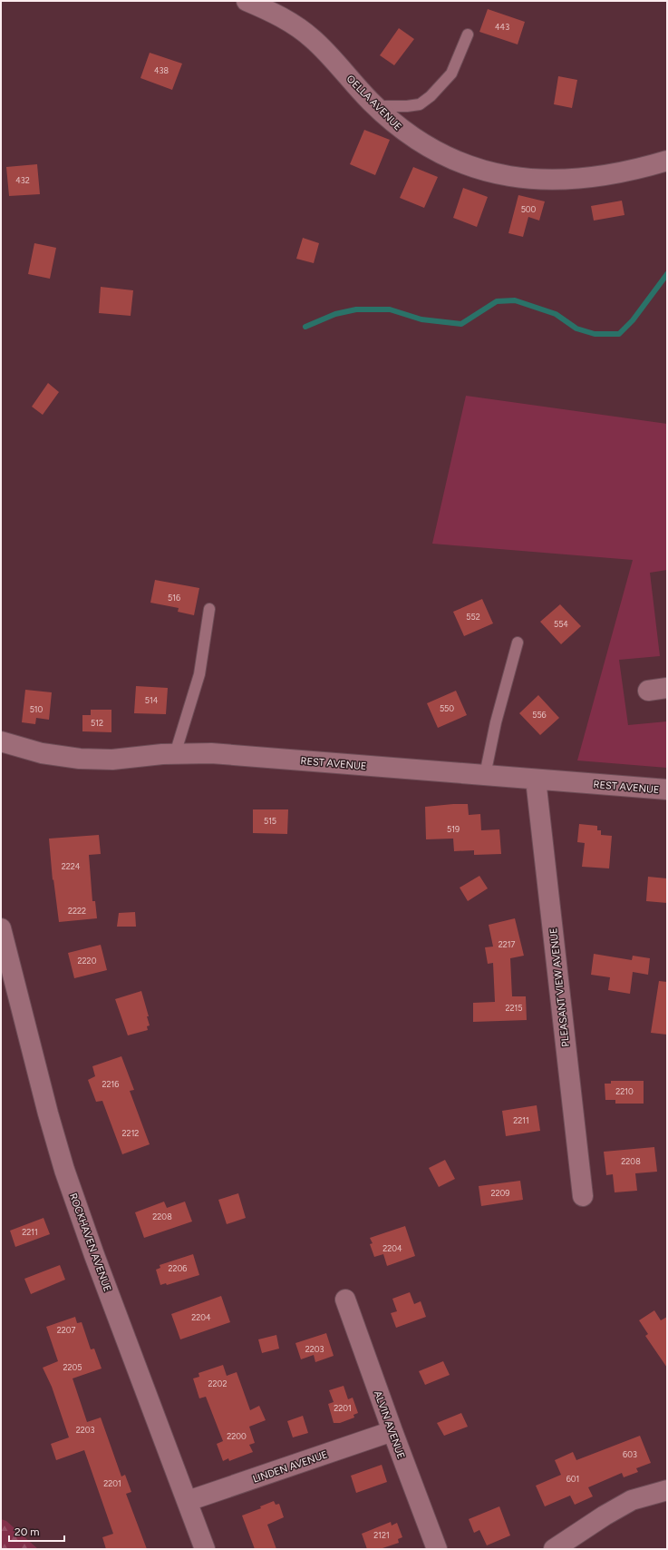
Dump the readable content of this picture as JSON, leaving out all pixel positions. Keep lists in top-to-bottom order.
{
  "streets": {
    "street": [
      "OELLA AVENUE",
      "REST AVENUE",
      "PLEASANT VIEW AVENUE",
      "ROCKHAVEN AVENUE",
      "ALVIN AVENUE",
      "LINDEN AVENUE"
    ]
  },
  "crossings": [
    ["REST AVENUE", "PLEASANT VIEW AVENUE"],
    ["ROCKHAVEN AVENUE", "LINDEN AVENUE"],
    ["ALVIN AVENUE", "LINDEN AVENUE"]
  ],
  "house_numbers": [
    "443",
    "438",
    "432",
    "500",
    "516",
    "552",
    "554",
    "514",
    "550",
    "510",
    "556",
    "512",
    "515",
    "519",
    "2224",
    "2222",
    "2217",
    "2220",
    "2215",
    "2216",
    "2210",
    "2211",
    "2212",
    "2208",
    "2209",
    "2208",
    "2211",
    "2204",
    "2206",
    "2204",
    "2207",
    "2203",
    "2205",
    "2202",
    "2201",
    "2203",
    "2200",
    "603",
    "601",
    "2201",
    "2121"
  ],
  "scale_bar": "20 m"
}
